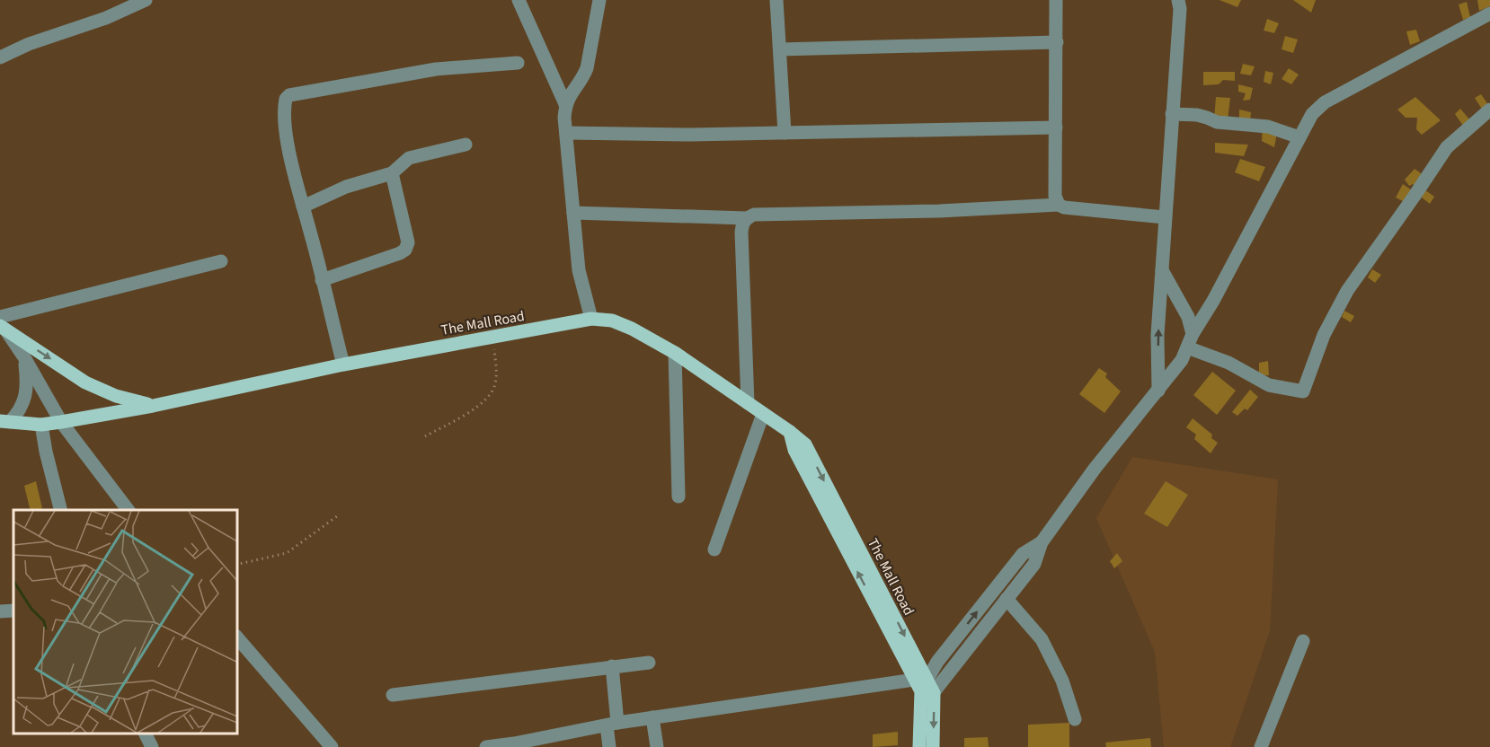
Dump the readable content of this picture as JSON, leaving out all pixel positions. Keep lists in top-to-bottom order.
{
  "streets": {
    "main road": ["The Mall Road"]
  }
}
